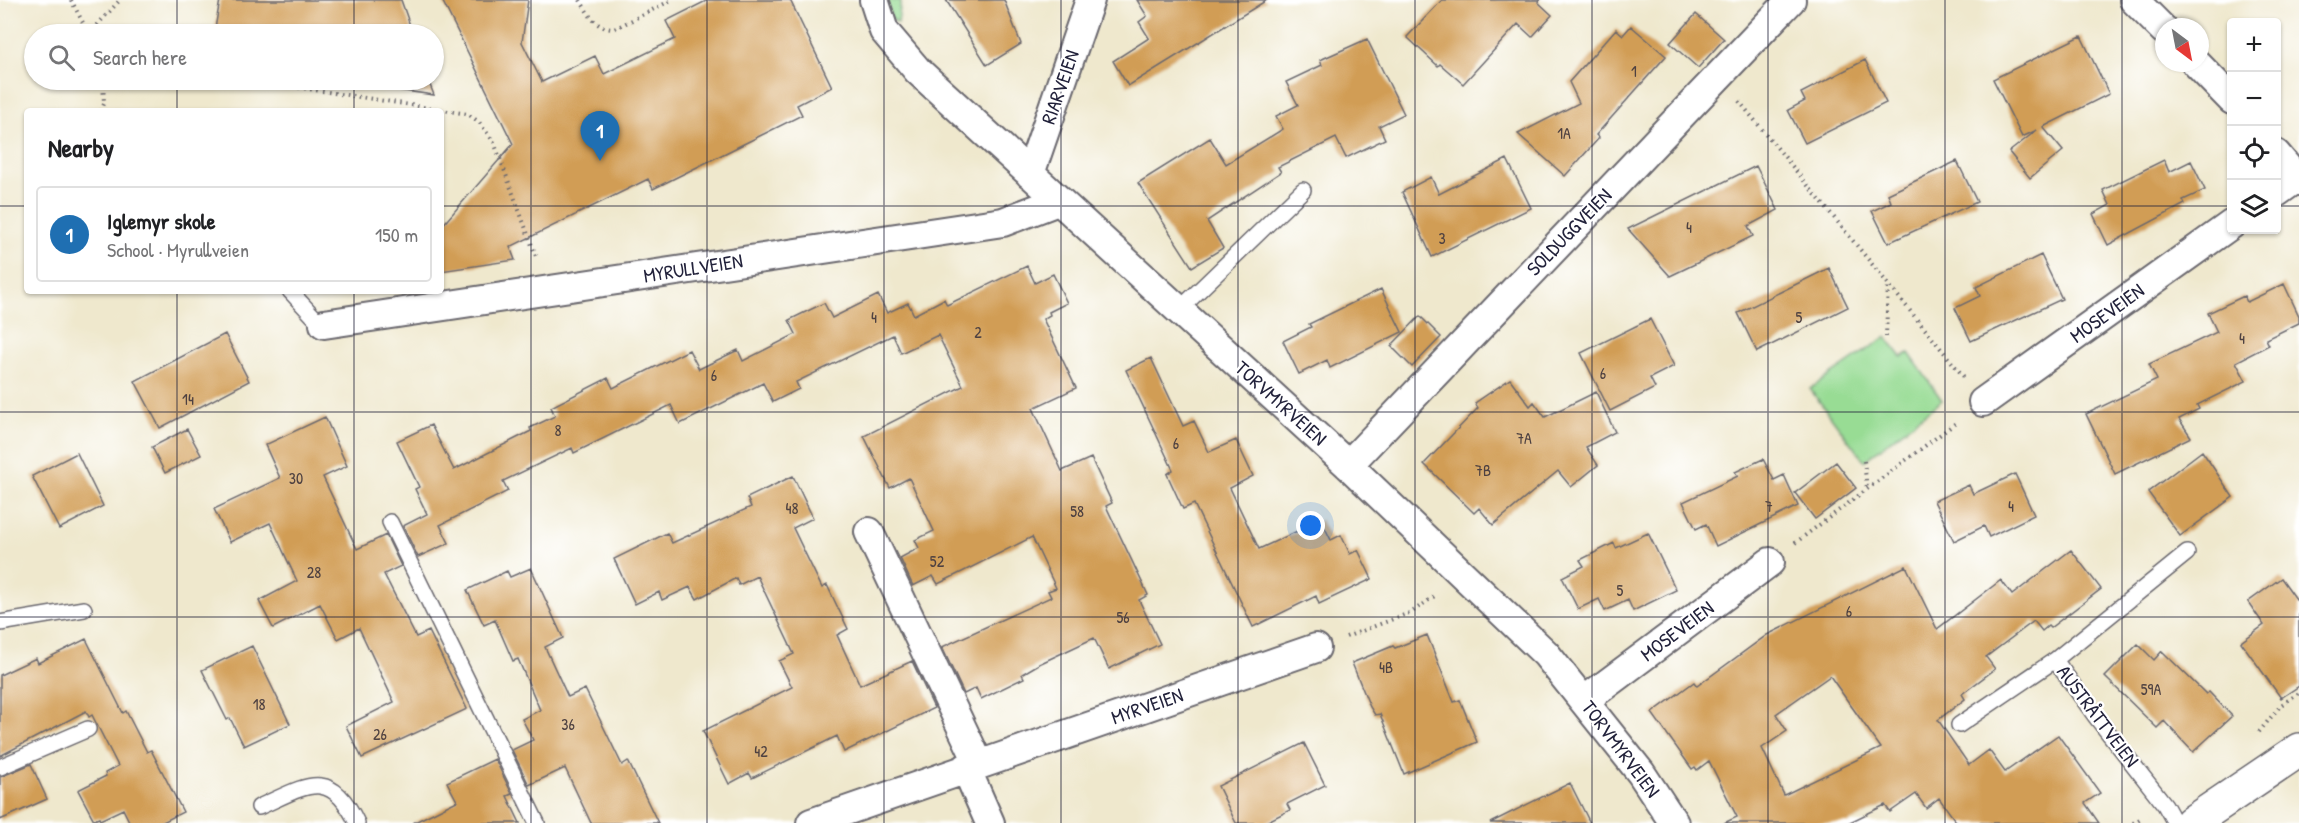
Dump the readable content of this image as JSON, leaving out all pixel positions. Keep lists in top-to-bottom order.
{
  "streets": {
    "street": [
      "RIARVEIEN",
      "SOLDUGGVEIEN",
      "MYRULLVEIEN",
      "MOSEVEIEN",
      "TORVMYRVEIEN",
      "MYRVEIEN"
    ],
    "lane": ["AUSTRÅTTVEIEN"]
  },
  "crossings": [
    ["RIARVEIEN", "TORVMYRVEIEN"],
    ["SOLDUGGVEIEN", "TORVMYRVEIEN"],
    ["MYRULLVEIEN", "TORVMYRVEIEN"],
    ["MOSEVEIEN", "TORVMYRVEIEN"]
  ],
  "house_numbers": [
    "1",
    "1A",
    "4",
    "3",
    "4",
    "5",
    "2",
    "4",
    "6",
    "6",
    "14",
    "8",
    "7A",
    "6",
    "7B",
    "30",
    "7",
    "4",
    "48",
    "58",
    "52",
    "28",
    "5",
    "6",
    "56",
    "4B",
    "59A",
    "18",
    "36",
    "26",
    "42"
  ],
  "north": "bottom right",
  "page": {
    "map_buttons": ["+", "−"],
    "search": "Search here",
    "heading": "Nearby",
    "pins": "1",
    "list": [
      {
        "mark": "1",
        "name": "Iglemyr skole",
        "note": "School · Myrullveien",
        "value": "150 m"
      }
    ]
  }
}
